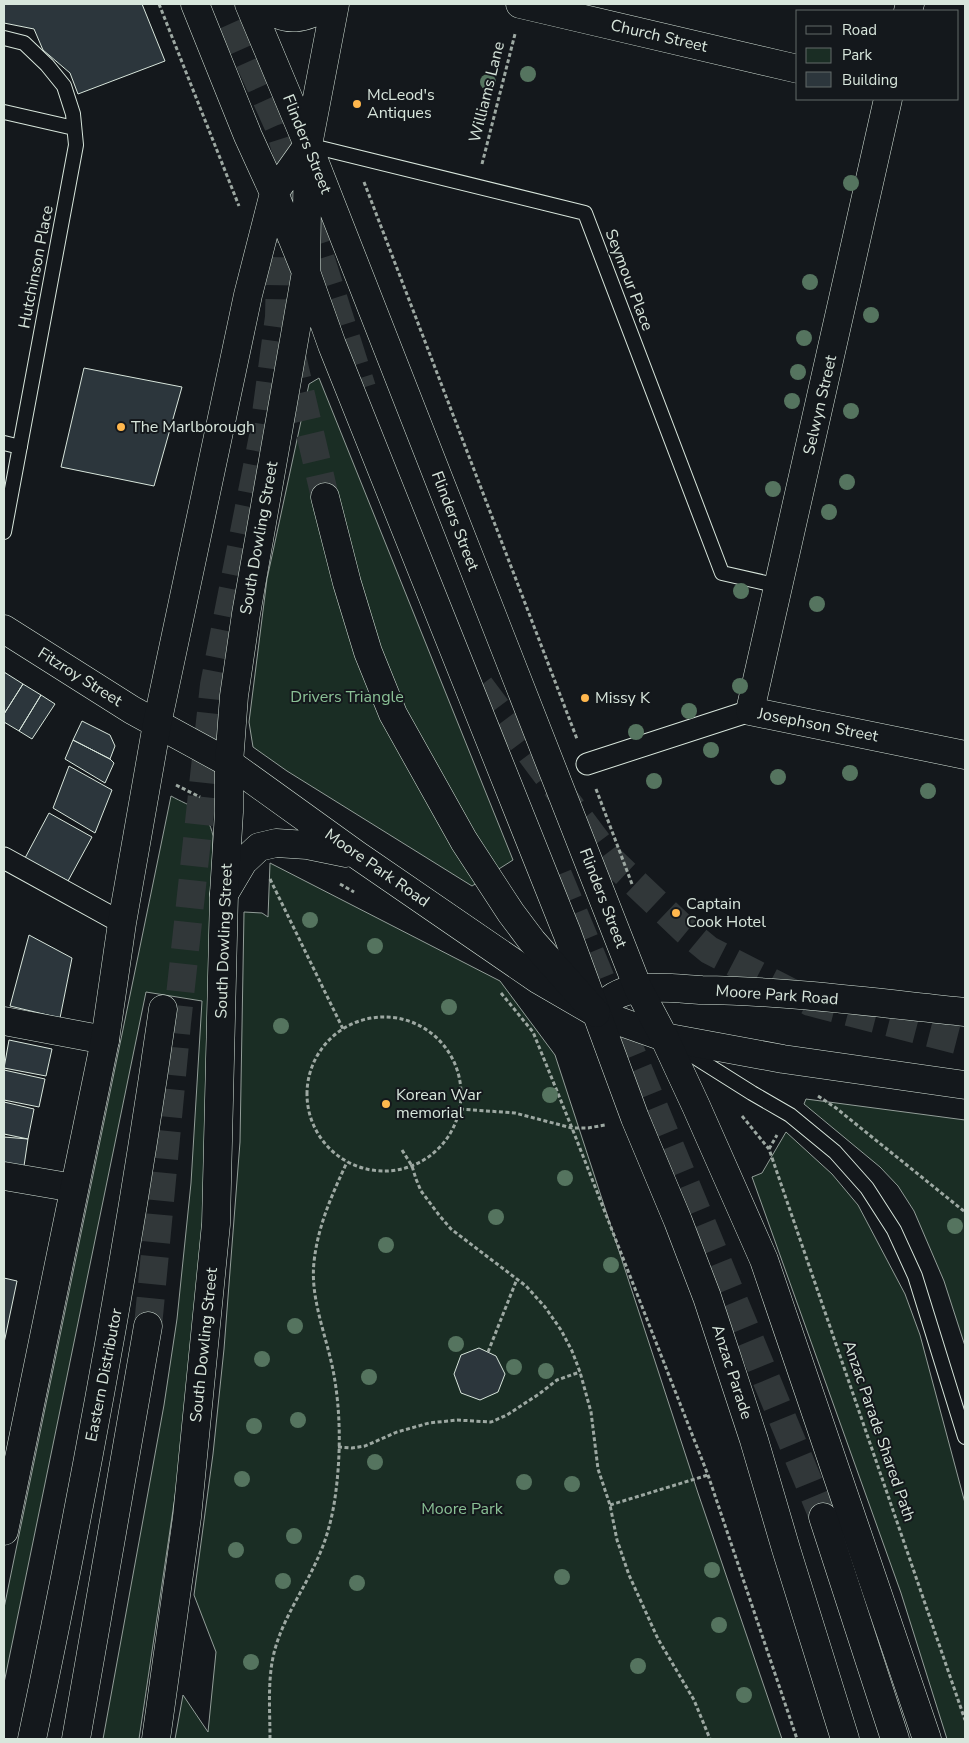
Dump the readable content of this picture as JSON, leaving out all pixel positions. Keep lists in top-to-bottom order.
{
  "streets": {
    "main road": [
      "Church Street",
      "Flinders Street",
      "Selwyn Street",
      "South Dowling Street",
      "Fitzroy Street",
      "Josephson Street",
      "Moore Park Road",
      "Anzac Parade",
      "Eastern Distributor"
    ],
    "lane": ["Hutchinson Place", "Seymour Place"],
    "path": ["Williams Lane", "Anzac Parade Shared Path"]
  },
  "crossings": [
    ["Church Street", "Williams Lane"],
    ["Williams Lane", "Seymour Place"],
    ["Flinders Street", "Seymour Place"],
    ["Flinders Street", "South Dowling Street"],
    ["Flinders Street", "Josephson Street"],
    ["Flinders Street", "Moore Park Road"],
    ["Seymour Place", "Selwyn Street"],
    ["Seymour Place", "South Dowling Street"],
    ["Selwyn Street", "Josephson Street"],
    ["South Dowling Street", "Fitzroy Street"],
    ["South Dowling Street", "Moore Park Road"],
    ["Fitzroy Street", "Moore Park Road"],
    ["Moore Park Road", "Anzac Parade"]
  ],
  "parks": ["Drivers Triangle", "Moore Park"],
  "places": [
    "McLeod's Antiques",
    "The Marlborough",
    "Missy K",
    "Captain Cook Hotel",
    "Korean War memorial"
  ],
  "legend": ["Road", "Park", "Building"]
}
